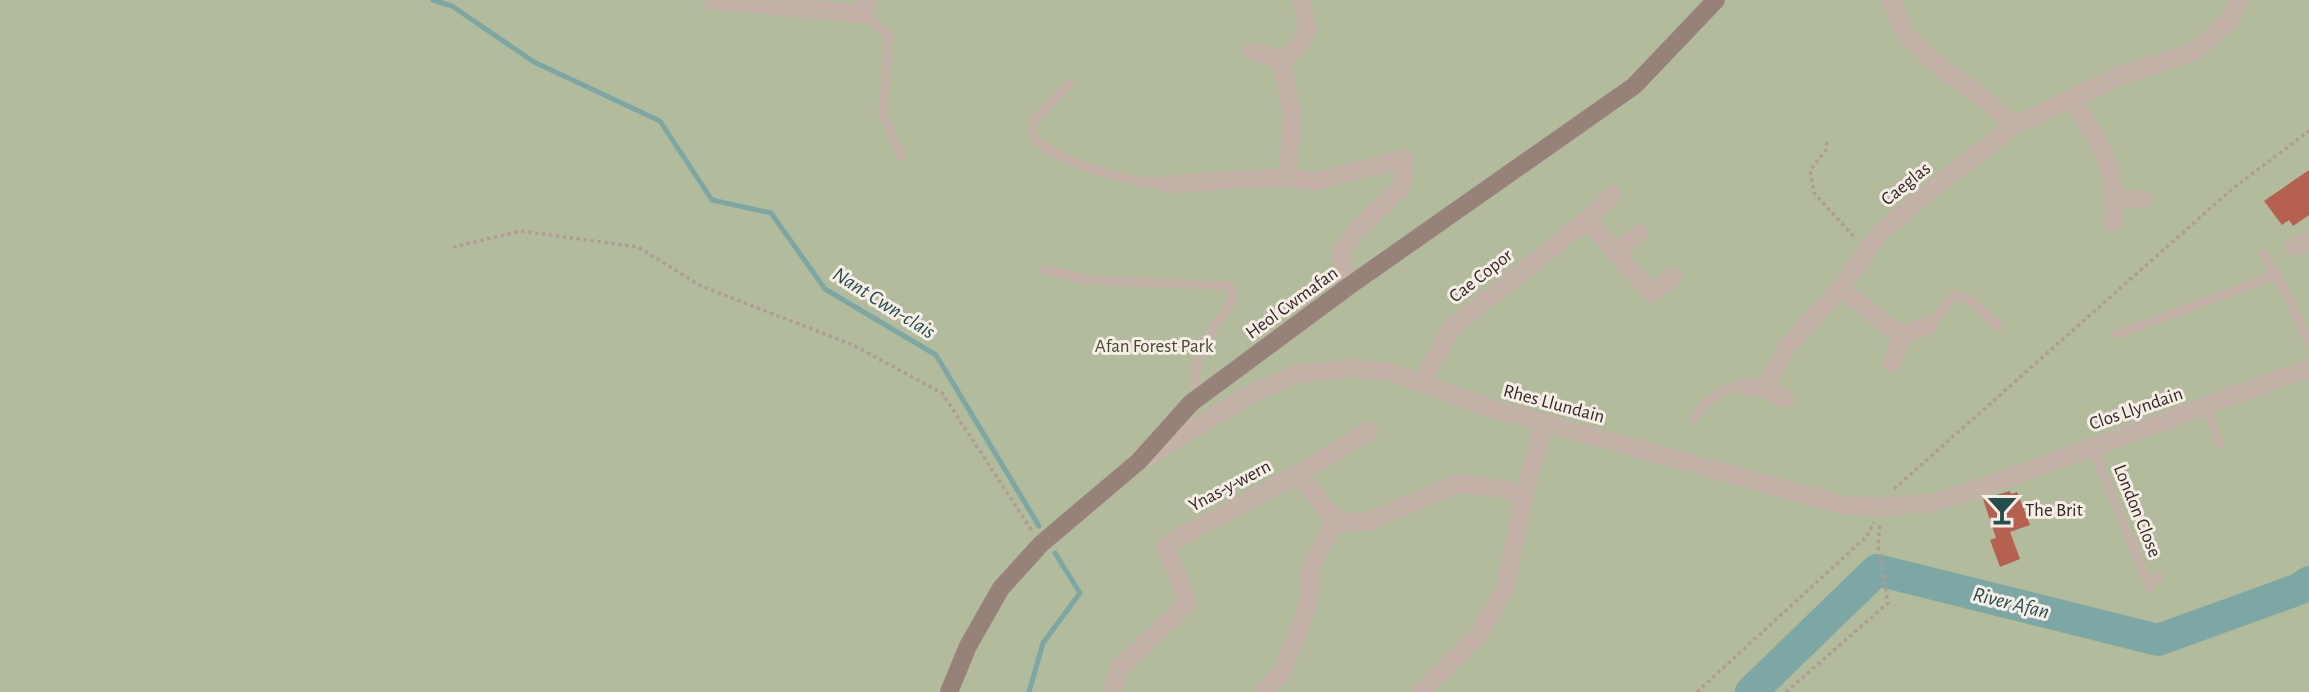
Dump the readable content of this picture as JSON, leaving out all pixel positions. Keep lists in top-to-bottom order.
{
  "streets": {
    "main road": ["Heol Cwmafan"],
    "street": [
      "Caeglas",
      "Cae Copor",
      "Rhes Llundain",
      "Clos Llyndain",
      "Ynas-y-wern"
    ],
    "lane": ["London Close"]
  },
  "crossings": [
    ["Cae Copor", "Rhes Llundain"],
    ["Heol Cwmafan", "Rhes Llundain"],
    ["Rhes Llundain", "Clos Llyndain"],
    ["Clos Llyndain", "London Close"]
  ],
  "water": ["Nant Cwn-clais", "River Afan"],
  "parks": ["Afan Forest Park"],
  "places": {
    "bar": ["The Brit"]
  }
}
